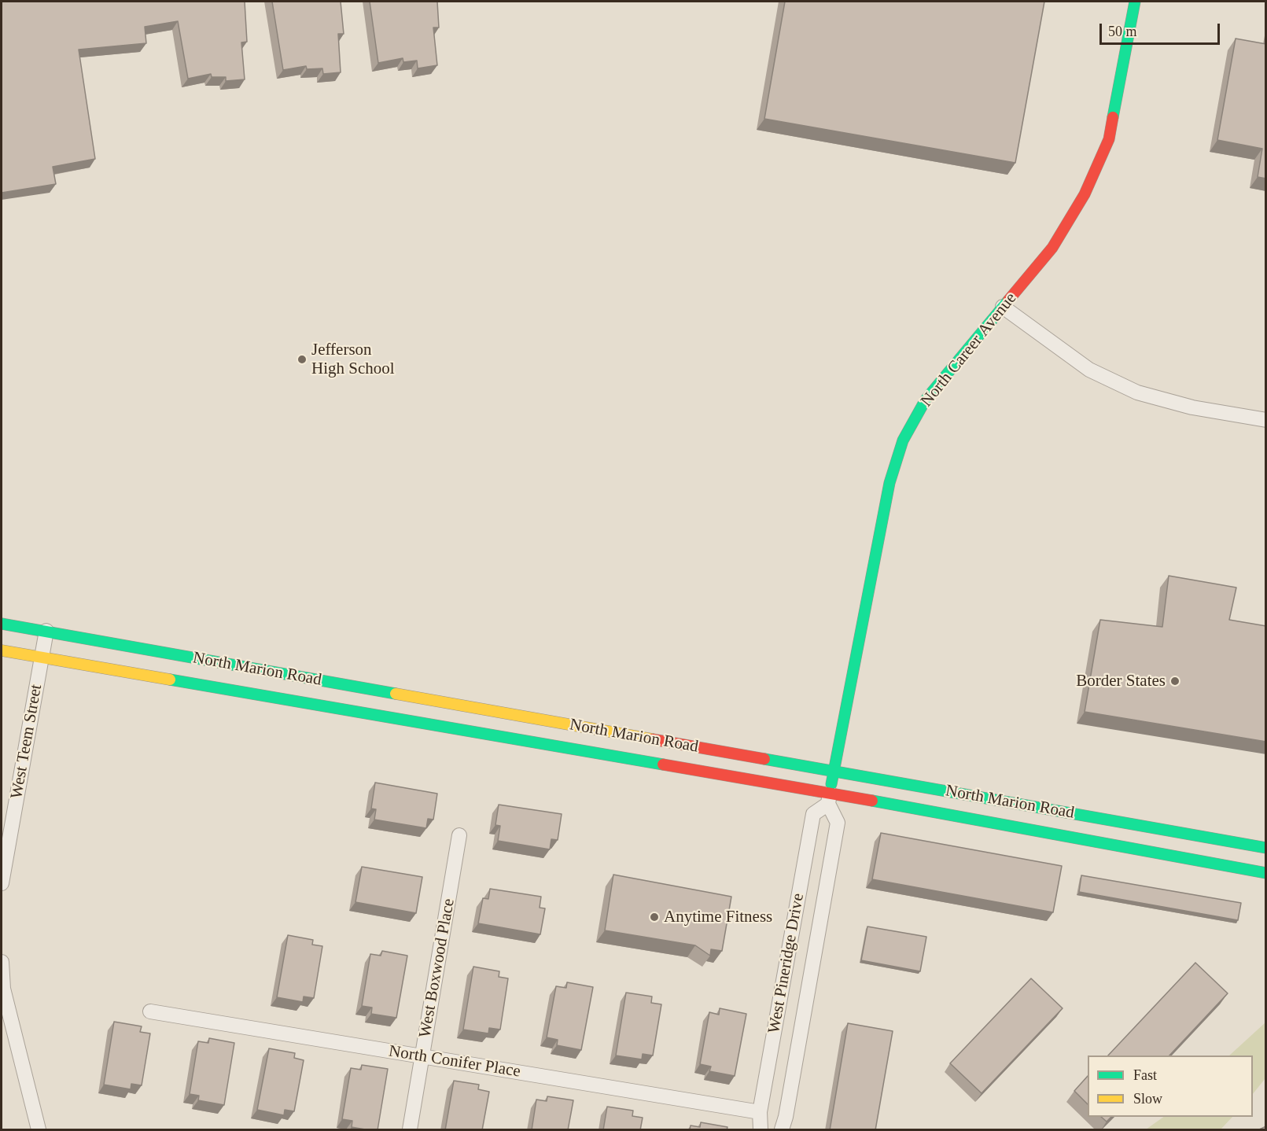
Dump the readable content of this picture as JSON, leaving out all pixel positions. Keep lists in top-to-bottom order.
{
  "streets": {
    "main road": ["North Career Avenue", "North Marion Road"],
    "street": [
      "West Teem Street",
      "West Pineridge Drive",
      "West Boxwood Place",
      "North Conifer Place"
    ]
  },
  "crossings": [
    ["North Career Avenue", "North Marion Road"],
    ["North Career Avenue", "West Pineridge Drive"],
    ["North Marion Road", "West Teem Street"],
    ["North Marion Road", "West Pineridge Drive"],
    ["West Pineridge Drive", "North Conifer Place"],
    ["West Boxwood Place", "North Conifer Place"]
  ],
  "places": ["Jefferson High School", "Border States", "Anytime Fitness"],
  "legend": ["Fast", "Slow"],
  "scale_bar": "50 m"
}
